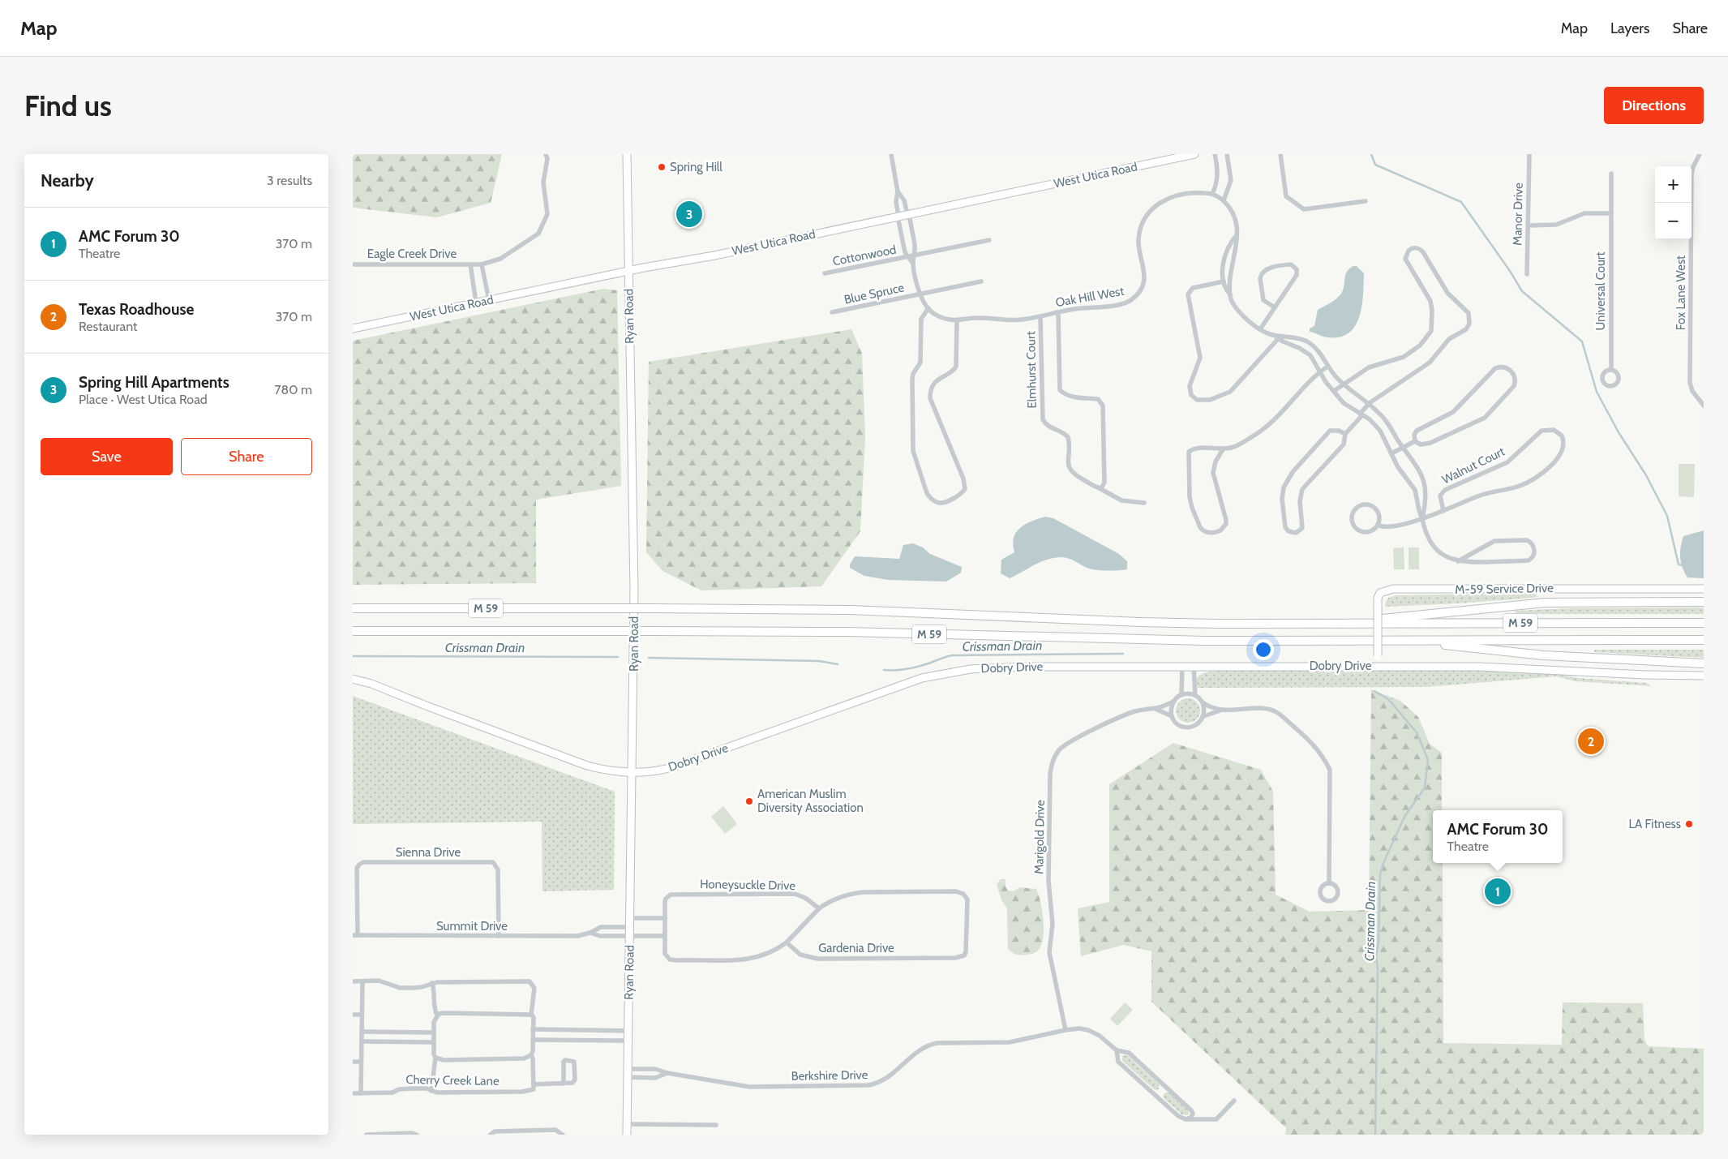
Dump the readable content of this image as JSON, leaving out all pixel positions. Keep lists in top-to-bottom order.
{
  "streets": {
    "highway": ["M 59"],
    "street": [
      "West Utica Road",
      "Manor Drive",
      "Eagle Creek Drive",
      "Cottonwood",
      "Universal Court",
      "Fox Lane West",
      "Blue Spruce",
      "Oak Hill West",
      "Ryan Road",
      "Elmhurst Court",
      "Walnut Court",
      "M-59 Service Drive",
      "Dobry Drive",
      "Marigold Drive",
      "Sienna Drive",
      "Honeysuckle Drive",
      "Summit Drive",
      "Gardenia Drive",
      "Berkshire Drive",
      "Cherry Creek Lane"
    ]
  },
  "crossings": [
    ["West Utica Road", "Eagle Creek Drive"],
    ["West Utica Road", "Ryan Road"],
    ["Oak Hill West", "Elmhurst Court"],
    ["Ryan Road", "Dobry Drive"],
    ["Ryan Road", "Summit Drive"],
    ["Ryan Road", "Berkshire Drive"],
    ["M-59 Service Drive", "Dobry Drive"],
    ["Marigold Drive", "Berkshire Drive"],
    ["Sienna Drive", "Summit Drive"],
    ["Honeysuckle Drive", "Gardenia Drive"]
  ],
  "water": ["Crissman Drain"],
  "places": ["Spring Hill", "American Muslim Diversity Association", "LA Fitness"],
  "page": {
    "header": "Map",
    "nav": ["Map", "Layers", "Share"],
    "buttons": [
      "Directions",
      ["Save", "Share"]
    ],
    "title": "Find us",
    "heading": ["Nearby", "3 results"],
    "map_buttons": ["+", "−"],
    "pins": ["3", "2", "1"],
    "list": [
      {
        "mark": "1",
        "name": "AMC Forum 30",
        "note": "Theatre",
        "value": "370 m"
      },
      {
        "mark": "2",
        "name": "Texas Roadhouse",
        "note": "Restaurant",
        "value": "370 m"
      },
      {
        "mark": "3",
        "name": "Spring Hill Apartments",
        "note": "Place · West Utica Road",
        "value": "780 m"
      }
    ],
    "popup": ["AMC Forum 30", "Theatre"]
  }
}
